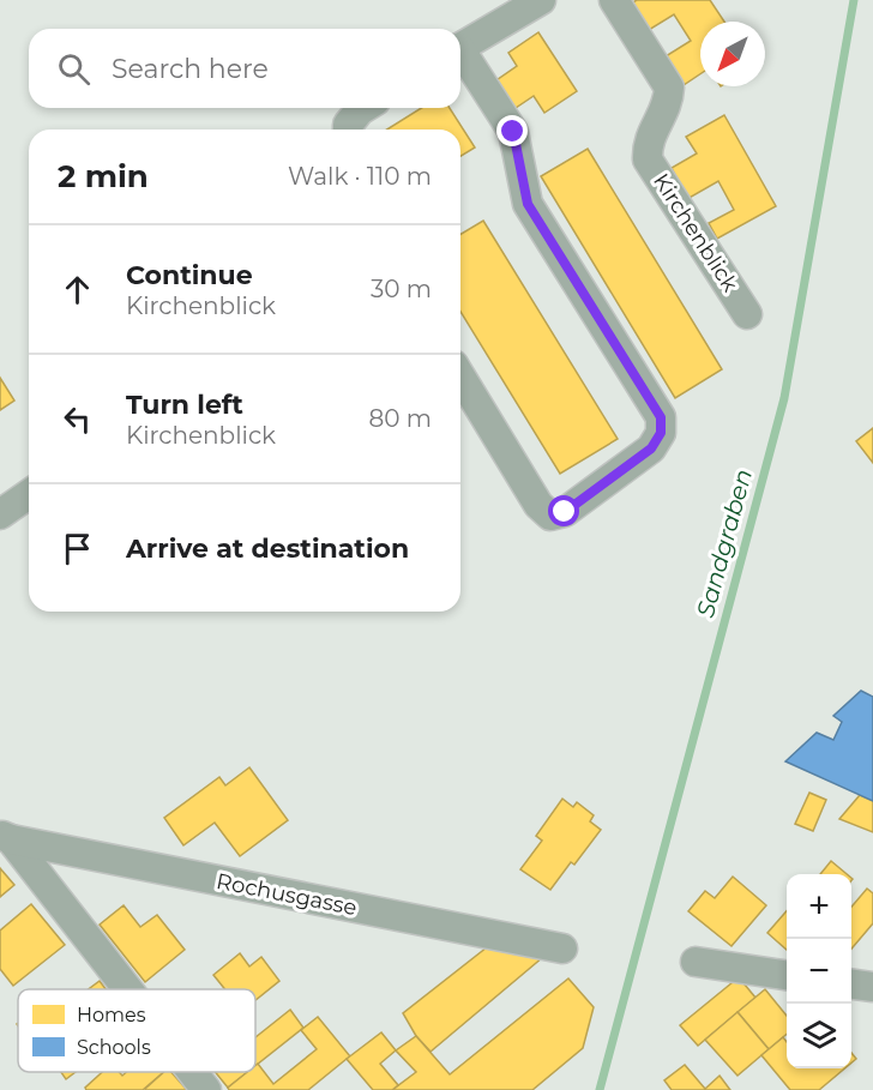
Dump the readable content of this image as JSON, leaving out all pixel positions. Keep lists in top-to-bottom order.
{
  "streets": {
    "street": ["Kirchenblick", "Rochusgasse"]
  },
  "water": ["Sandgraben"],
  "legend": ["Homes", "Schools"],
  "north": "bottom left",
  "page": {
    "search": "Search here",
    "heading": ["2 min", "Walk · 110 m"],
    "list": [
      ["Continue", "Kirchenblick", "30 m"],
      ["Turn left", "Kirchenblick", "80 m"],
      "Arrive at destination"
    ],
    "map_buttons": ["+", "−"]
  }
}
